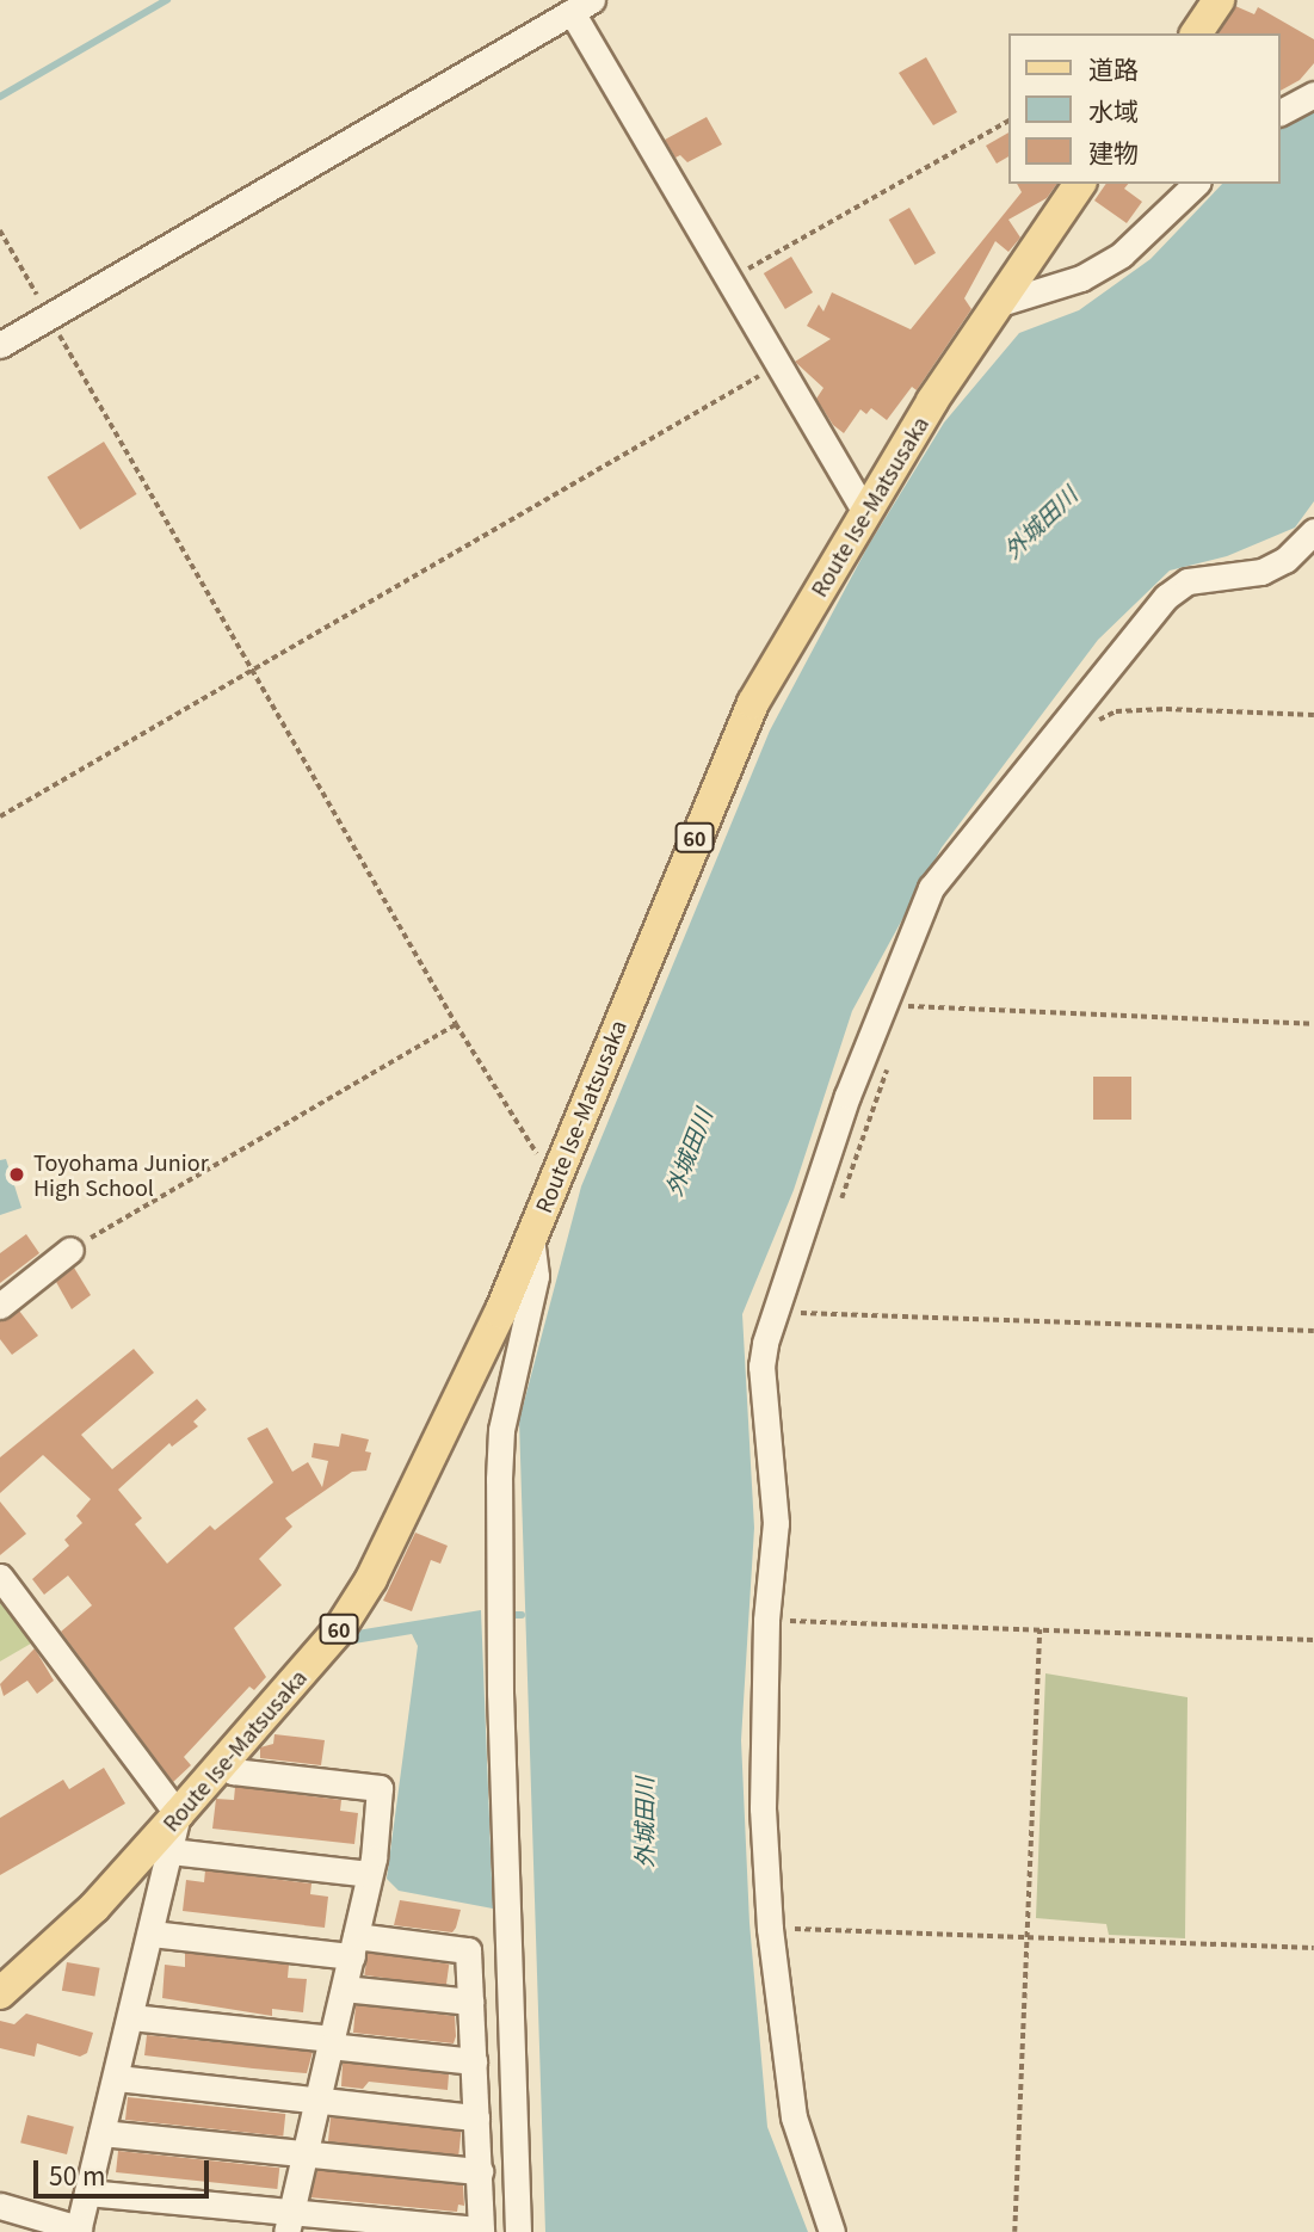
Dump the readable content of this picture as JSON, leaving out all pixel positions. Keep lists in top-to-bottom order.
{
  "streets": {
    "main road": ["Route Ise-Matsusaka", "60"]
  },
  "water": ["外城田川"],
  "places": ["Toyohama Junior High School"],
  "legend": ["道路", "水域", "建物"],
  "scale_bar": "50 m"
}
